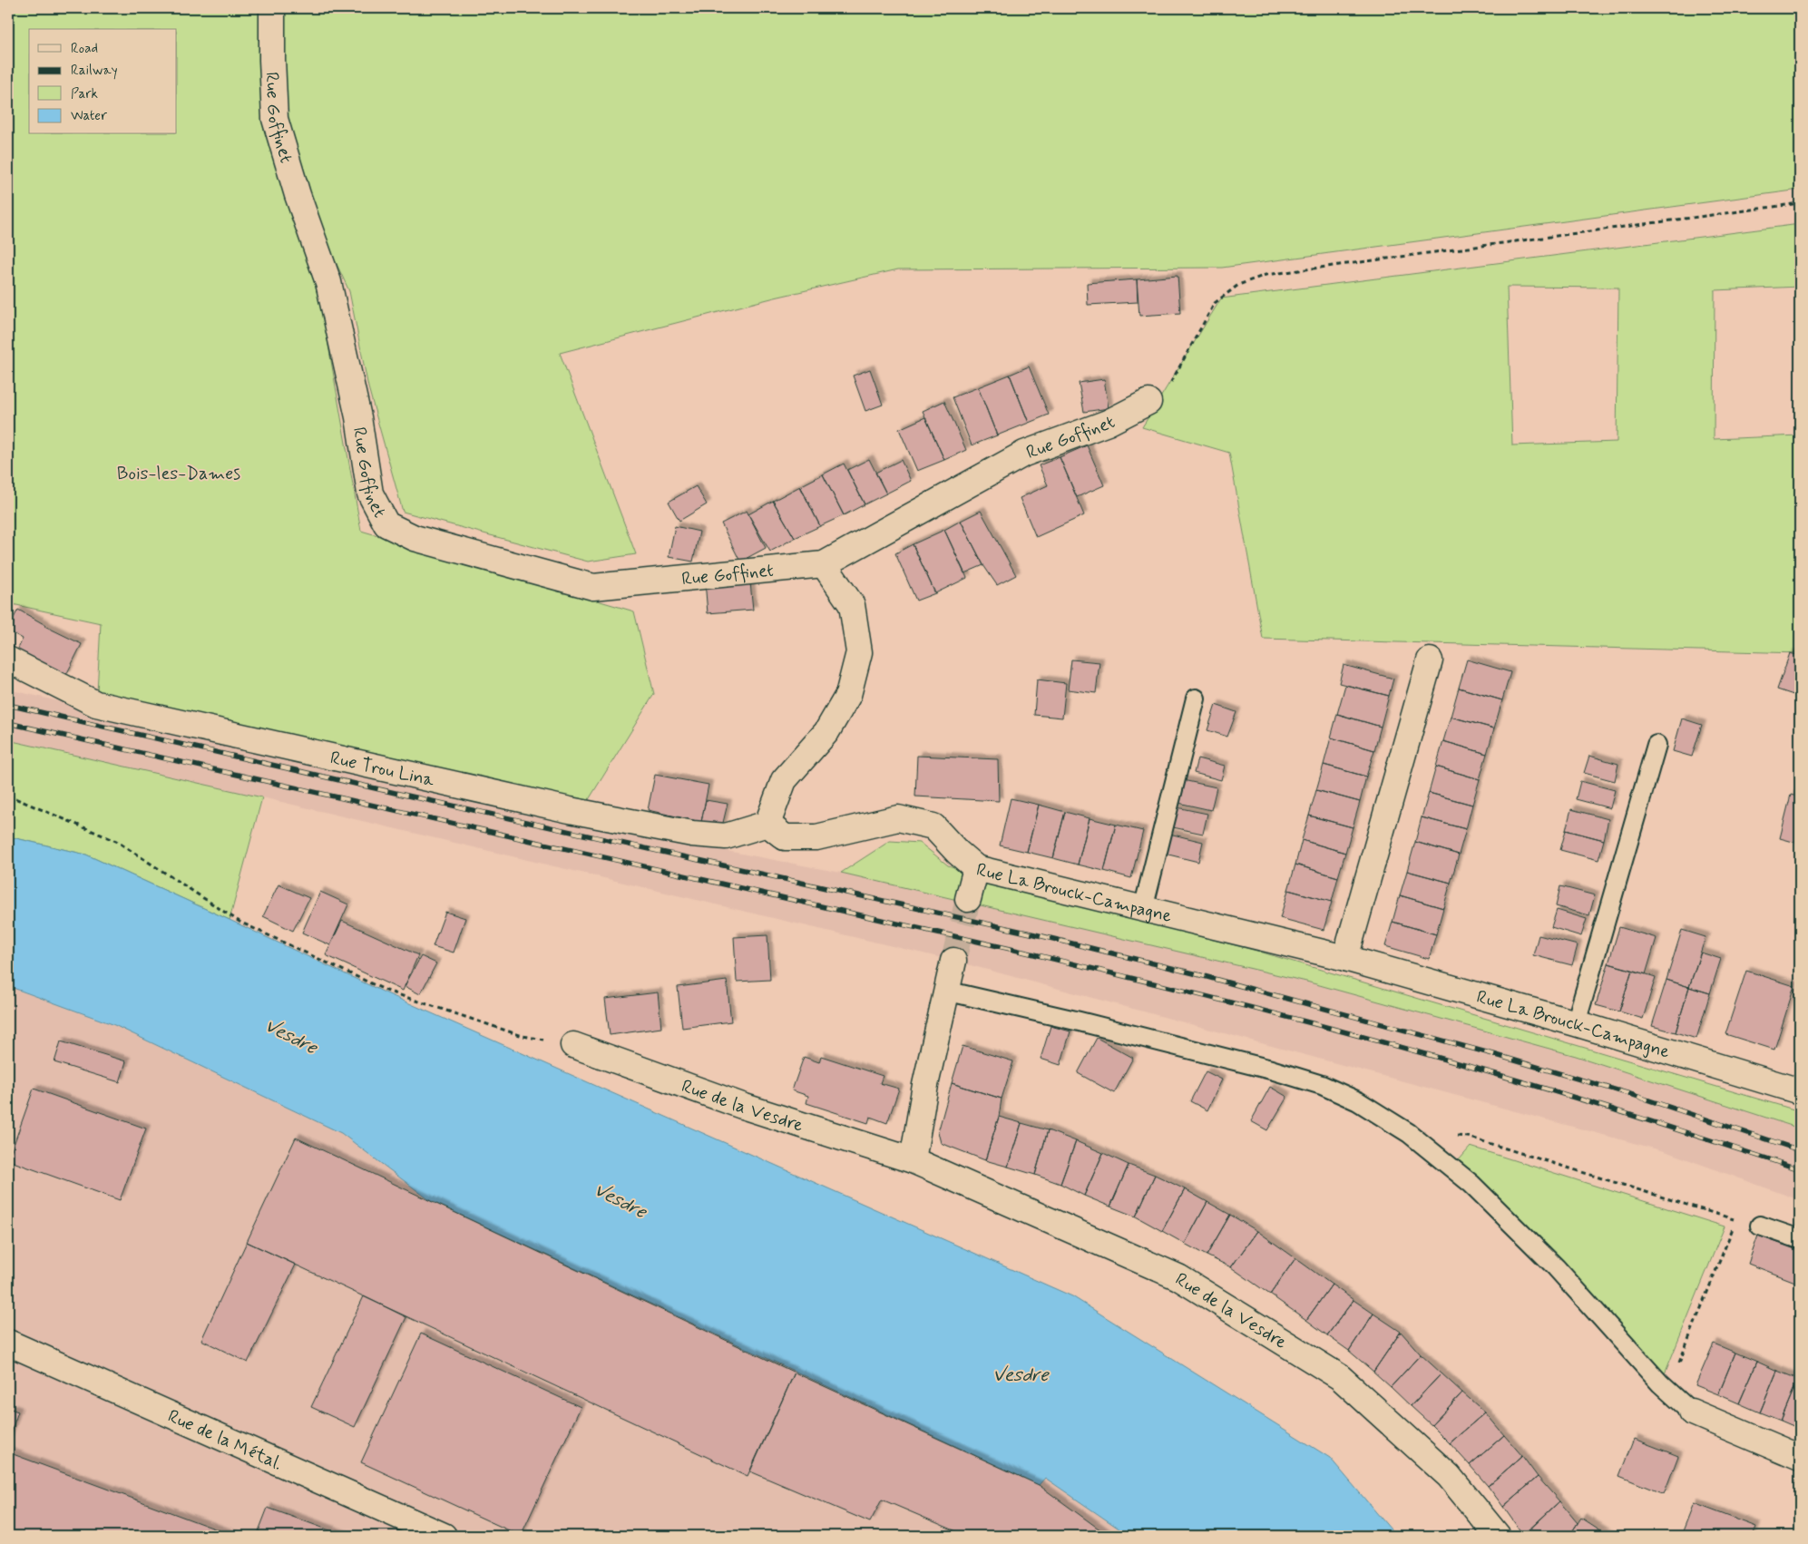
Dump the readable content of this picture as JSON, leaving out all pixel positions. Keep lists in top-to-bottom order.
{
  "streets": {
    "street": [
      "Rue Goffinet",
      "Rue Trou Lina",
      "Rue La Brouck-Campagne",
      "Rue de la Vesdre",
      "Rue de la Métal."
    ]
  },
  "crossings": [
    ["Rue Trou Lina", "Rue La Brouck-Campagne"]
  ],
  "water": ["Vesdre"],
  "parks": ["Bois-les-Dames"],
  "legend": [
    "Road",
    "Railway",
    "Park",
    "Water"
  ]
}
